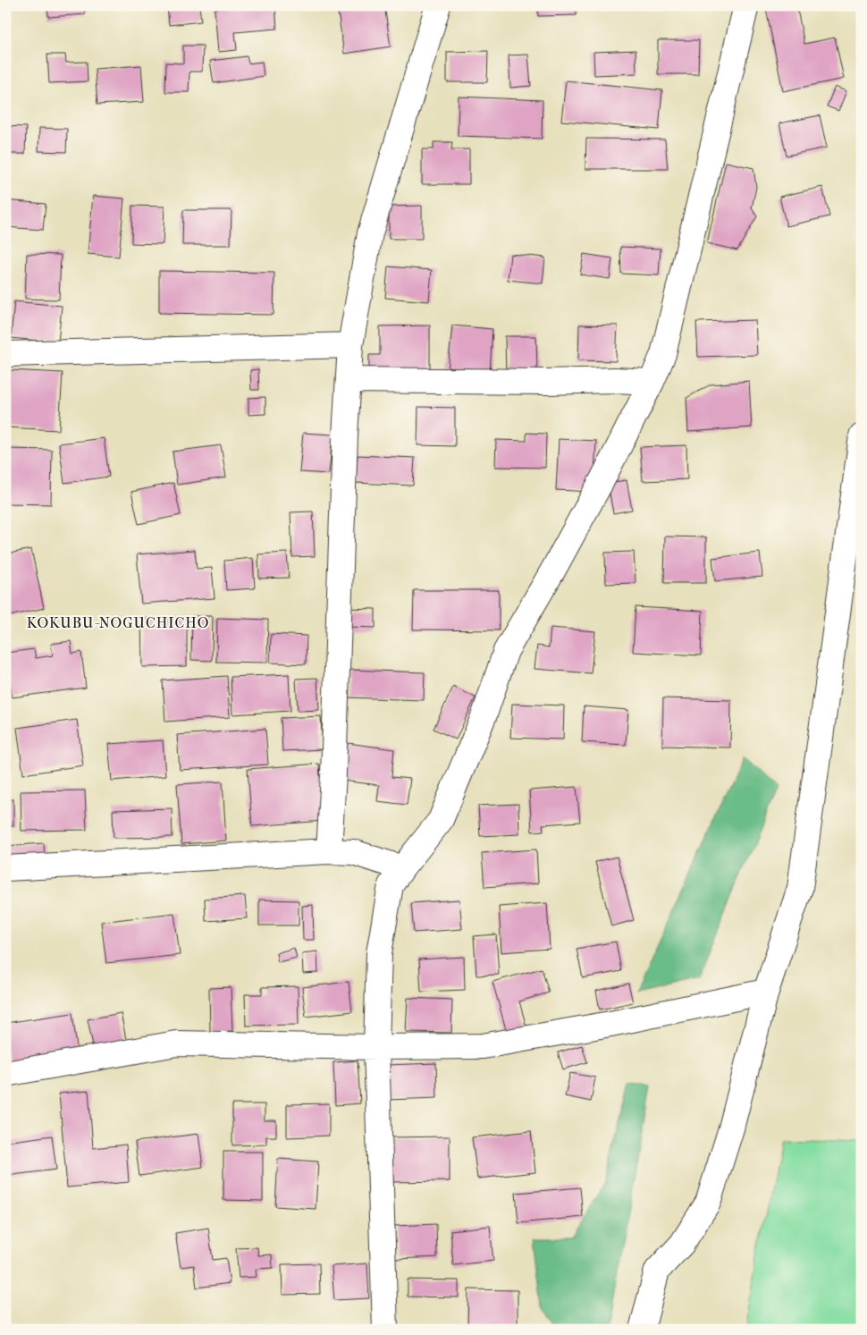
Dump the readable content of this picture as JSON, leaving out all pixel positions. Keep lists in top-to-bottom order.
{
  "districts": ["KOKUBU-NOGUCHICHO"]
}
